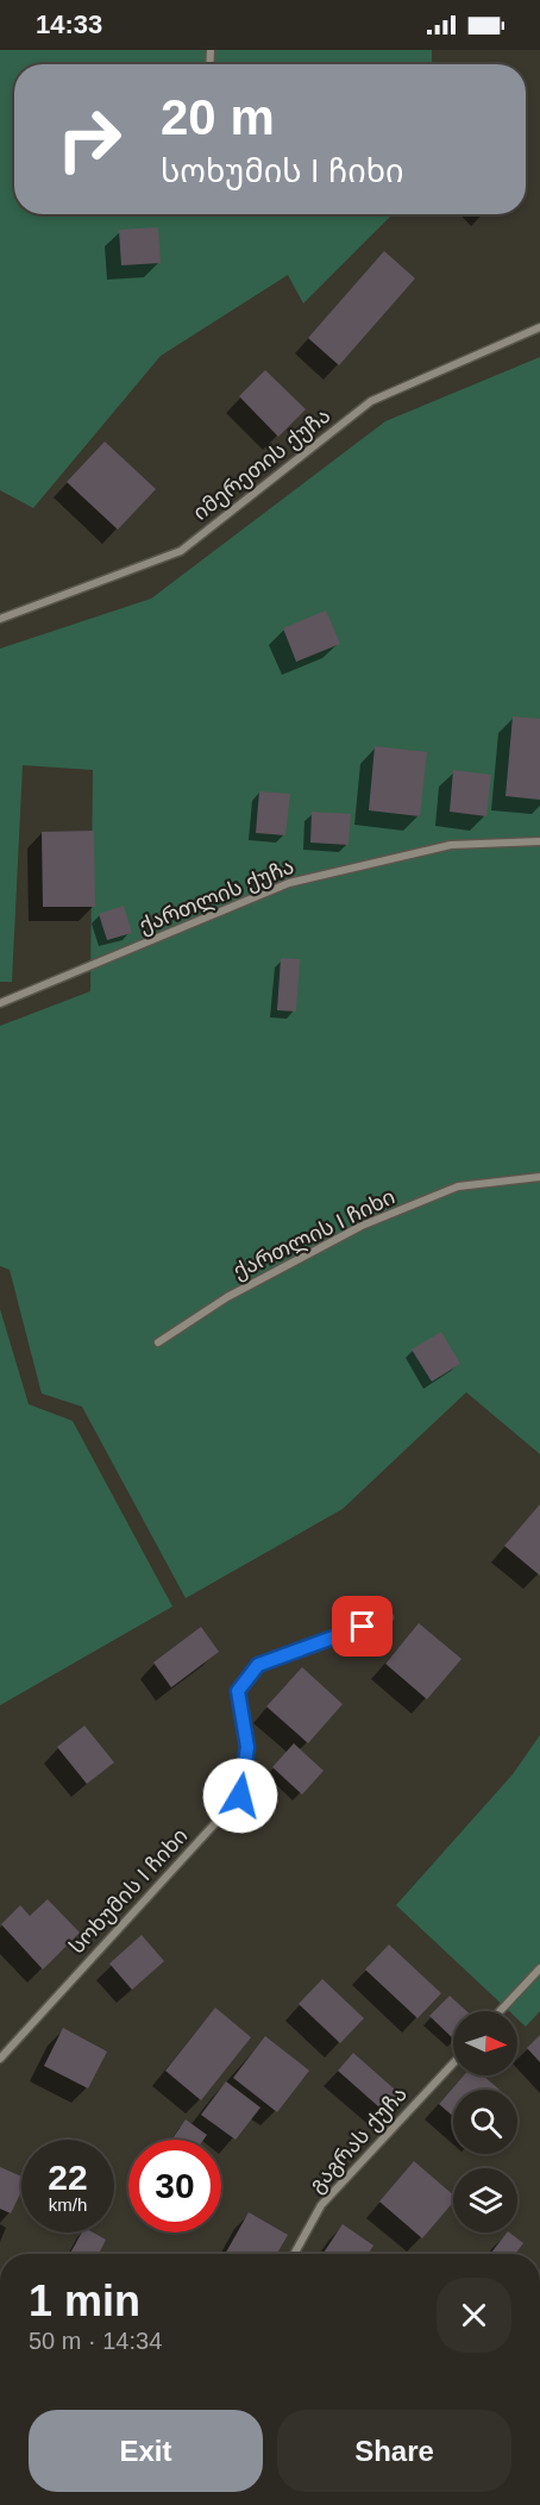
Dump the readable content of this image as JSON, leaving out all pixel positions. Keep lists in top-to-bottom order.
{
  "streets": {
    "street": [
      "იმერეთის ქუჩა",
      "ქართლის ქუჩა",
      "ქართლის I ჩიხი",
      "სოხუმის I ჩიხი",
      "გაგრას ქუჩა"
    ]
  },
  "north": "right",
  "page": {
    "status": "14:33",
    "turn": ["20 m", "სოხუმის I ჩიხი"],
    "speed": "22 km/h",
    "limit": "30",
    "heading": ["1 min", "50 m · 14:34"],
    "buttons": ["Exit", "Share"]
  }
}
